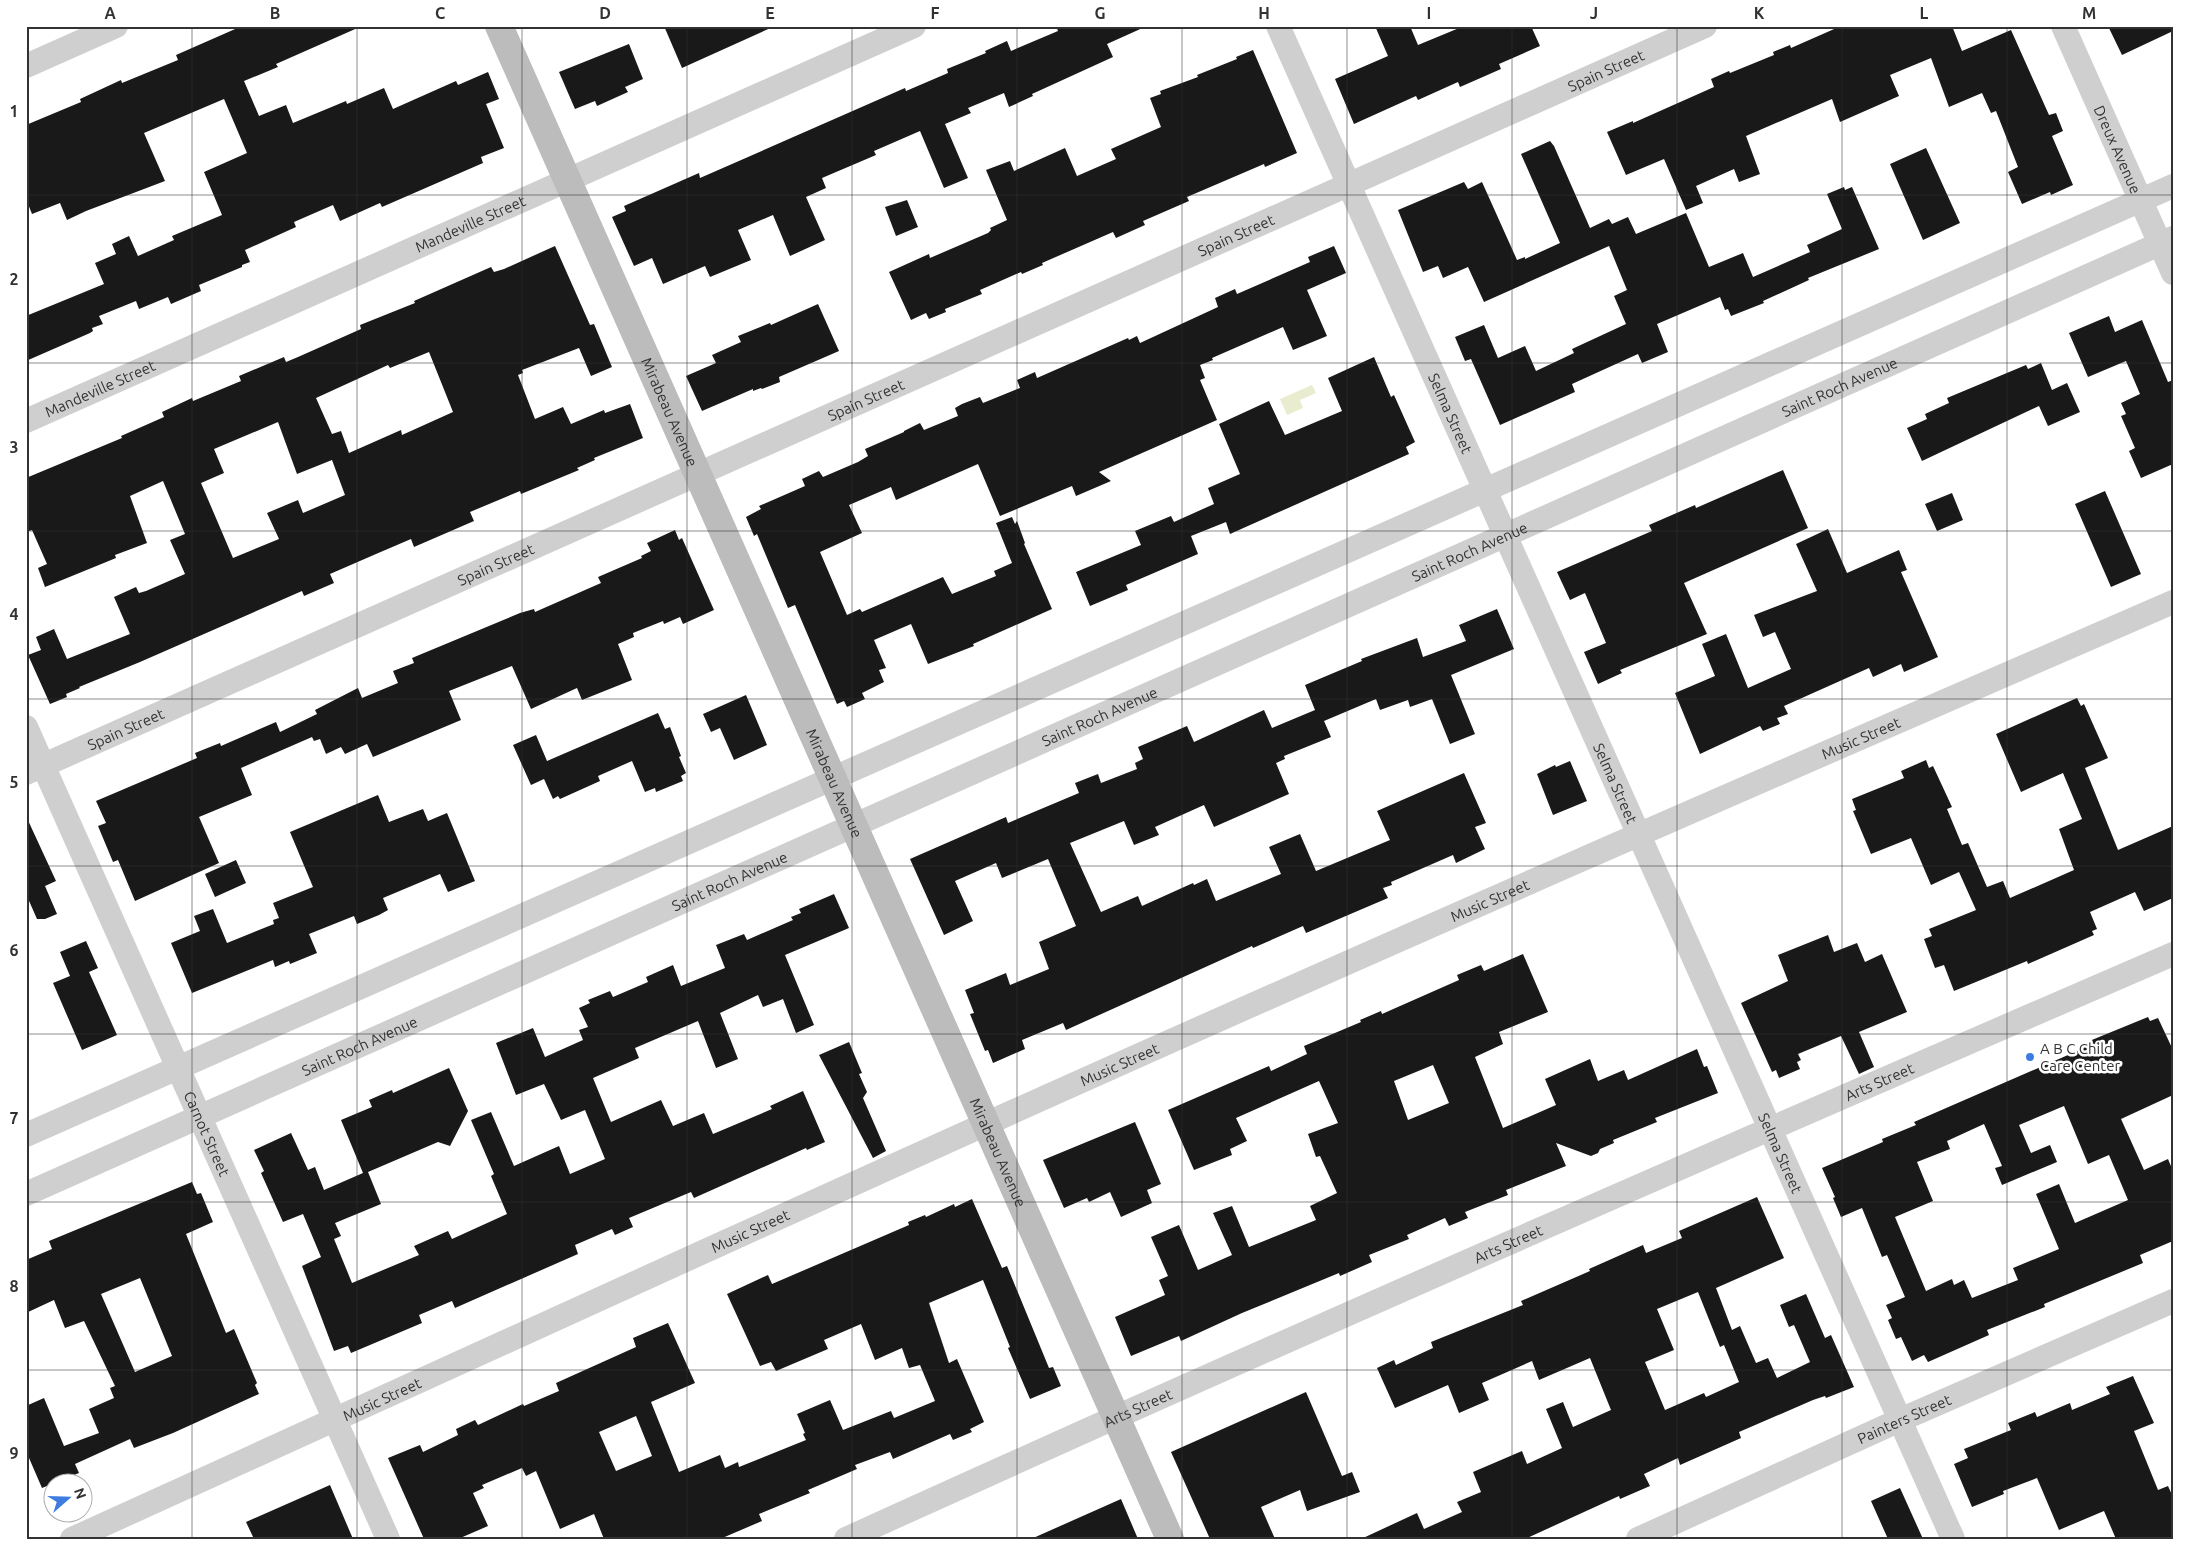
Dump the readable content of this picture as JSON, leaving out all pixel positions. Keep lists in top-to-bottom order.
{
  "streets": {
    "street": [
      "Spain Street",
      "Dreux Avenue",
      "Mandeville Street",
      "Saint Roch Avenue",
      "Mirabeau Avenue",
      "Selma Street",
      "Music Street",
      "Arts Street",
      "Carnot Street",
      "Painters Street"
    ]
  },
  "crossings": [
    ["Spain Street", "Mirabeau Avenue"],
    ["Spain Street", "Selma Street"],
    ["Spain Street", "Carnot Street"],
    ["Dreux Avenue", "Saint Roch Avenue"],
    ["Mandeville Street", "Mirabeau Avenue"],
    ["Saint Roch Avenue", "Mirabeau Avenue"],
    ["Saint Roch Avenue", "Selma Street"],
    ["Saint Roch Avenue", "Carnot Street"],
    ["Mirabeau Avenue", "Music Street"],
    ["Mirabeau Avenue", "Arts Street"],
    ["Selma Street", "Music Street"],
    ["Selma Street", "Arts Street"],
    ["Selma Street", "Painters Street"],
    ["Music Street", "Carnot Street"]
  ],
  "places": ["A B C Child Care Center"],
  "north": "right",
  "grid": {
    "columns": [
      "A",
      "B",
      "C",
      "D",
      "E",
      "F",
      "G",
      "H",
      "I",
      "J",
      "K",
      "L",
      "M"
    ],
    "rows": [
      "1",
      "2",
      "3",
      "4",
      "5",
      "6",
      "7",
      "8",
      "9"
    ]
  }
}
